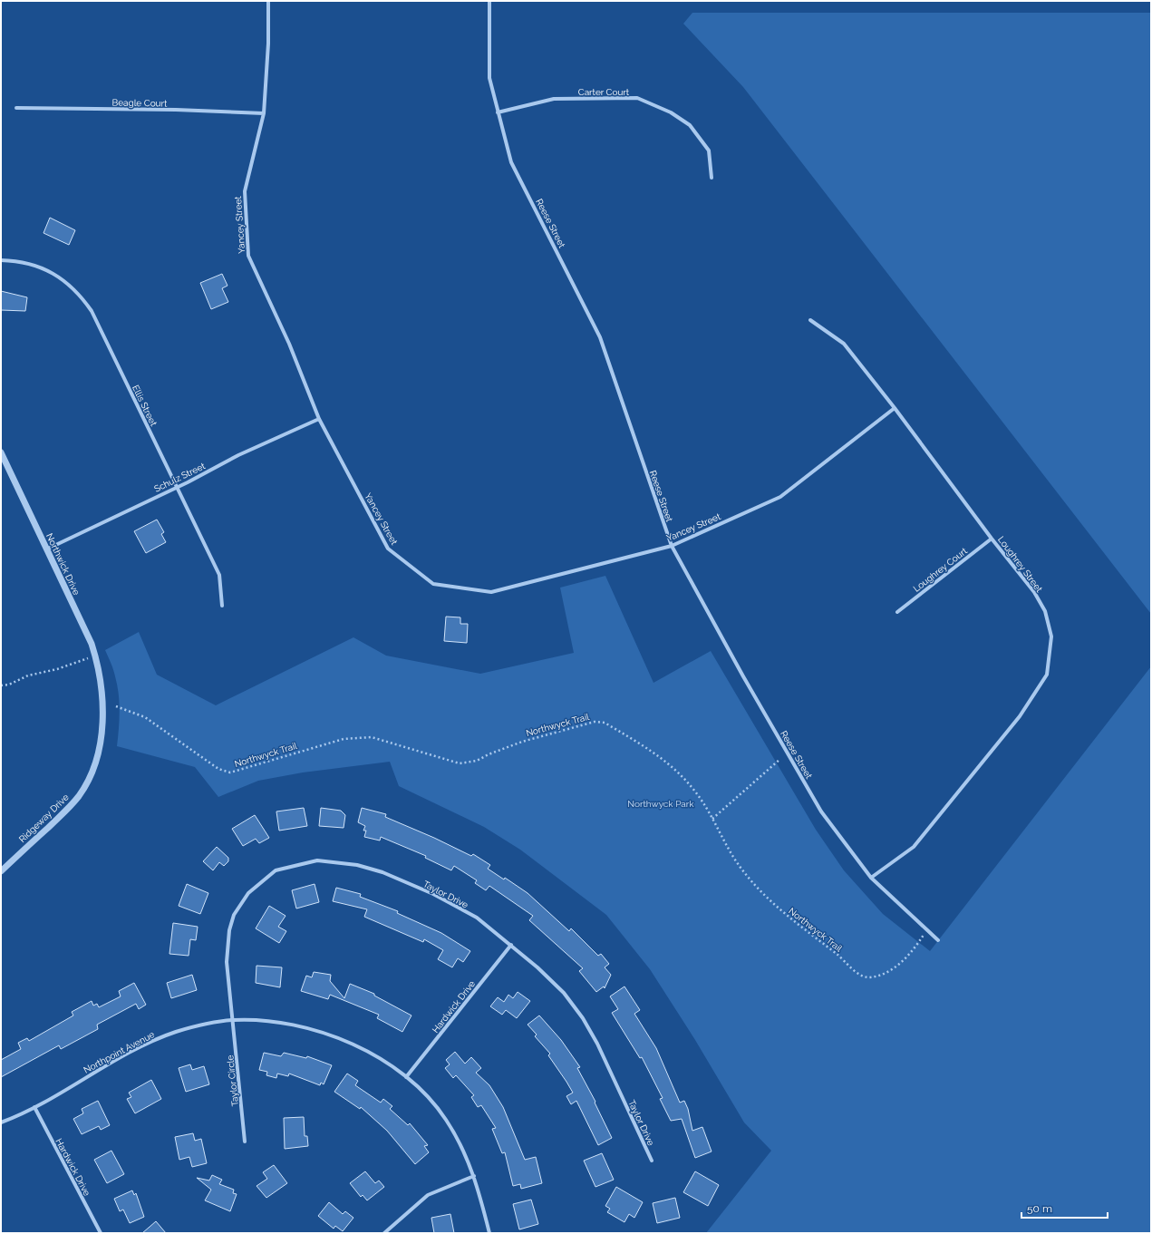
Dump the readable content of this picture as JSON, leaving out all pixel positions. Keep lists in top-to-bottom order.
{
  "streets": {
    "street": [
      "Carter Court",
      "Beagle Court",
      "Reese Street",
      "Yancey Street",
      "Ellis Street",
      "Schulz Street",
      "Northwick Drive",
      "Loughrey Street",
      "Loughrey Court",
      "Ridgeway Drive",
      "Taylor Drive",
      "Hardwick Drive",
      "Northpoint Avenue",
      "Taylor Circle"
    ],
    "path": ["Northwyck Trail"]
  },
  "crossings": [
    ["Carter Court", "Reese Street"],
    ["Beagle Court", "Yancey Street"],
    ["Reese Street", "Yancey Street"],
    ["Reese Street", "Loughrey Street"],
    ["Reese Street", "Northwyck Trail"],
    ["Yancey Street", "Schulz Street"],
    ["Yancey Street", "Loughrey Street"],
    ["Ellis Street", "Schulz Street"],
    ["Schulz Street", "Northwick Drive"],
    ["Northwick Drive", "Ridgeway Drive"],
    ["Loughrey Street", "Loughrey Court"],
    ["Taylor Drive", "Hardwick Drive"],
    ["Taylor Drive", "Northpoint Avenue"],
    ["Taylor Drive", "Taylor Circle"],
    ["Hardwick Drive", "Northpoint Avenue"],
    ["Northpoint Avenue", "Taylor Circle"]
  ],
  "parks": ["Northwyck Park"],
  "scale_bar": "50 m"
}
